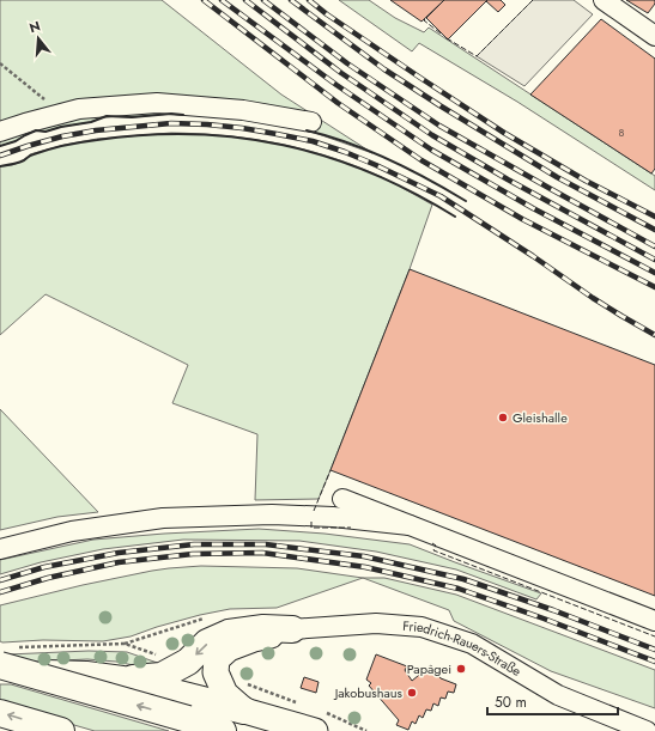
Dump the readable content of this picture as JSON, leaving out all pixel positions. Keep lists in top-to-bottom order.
{
  "streets": {
    "street": ["Friedrich-Rauers-Straße"]
  },
  "places": ["Gleishalle", "Papagei", "Jakobushaus"],
  "house_numbers": ["8"],
  "scale_bar": "50 m",
  "north": "top"
}
